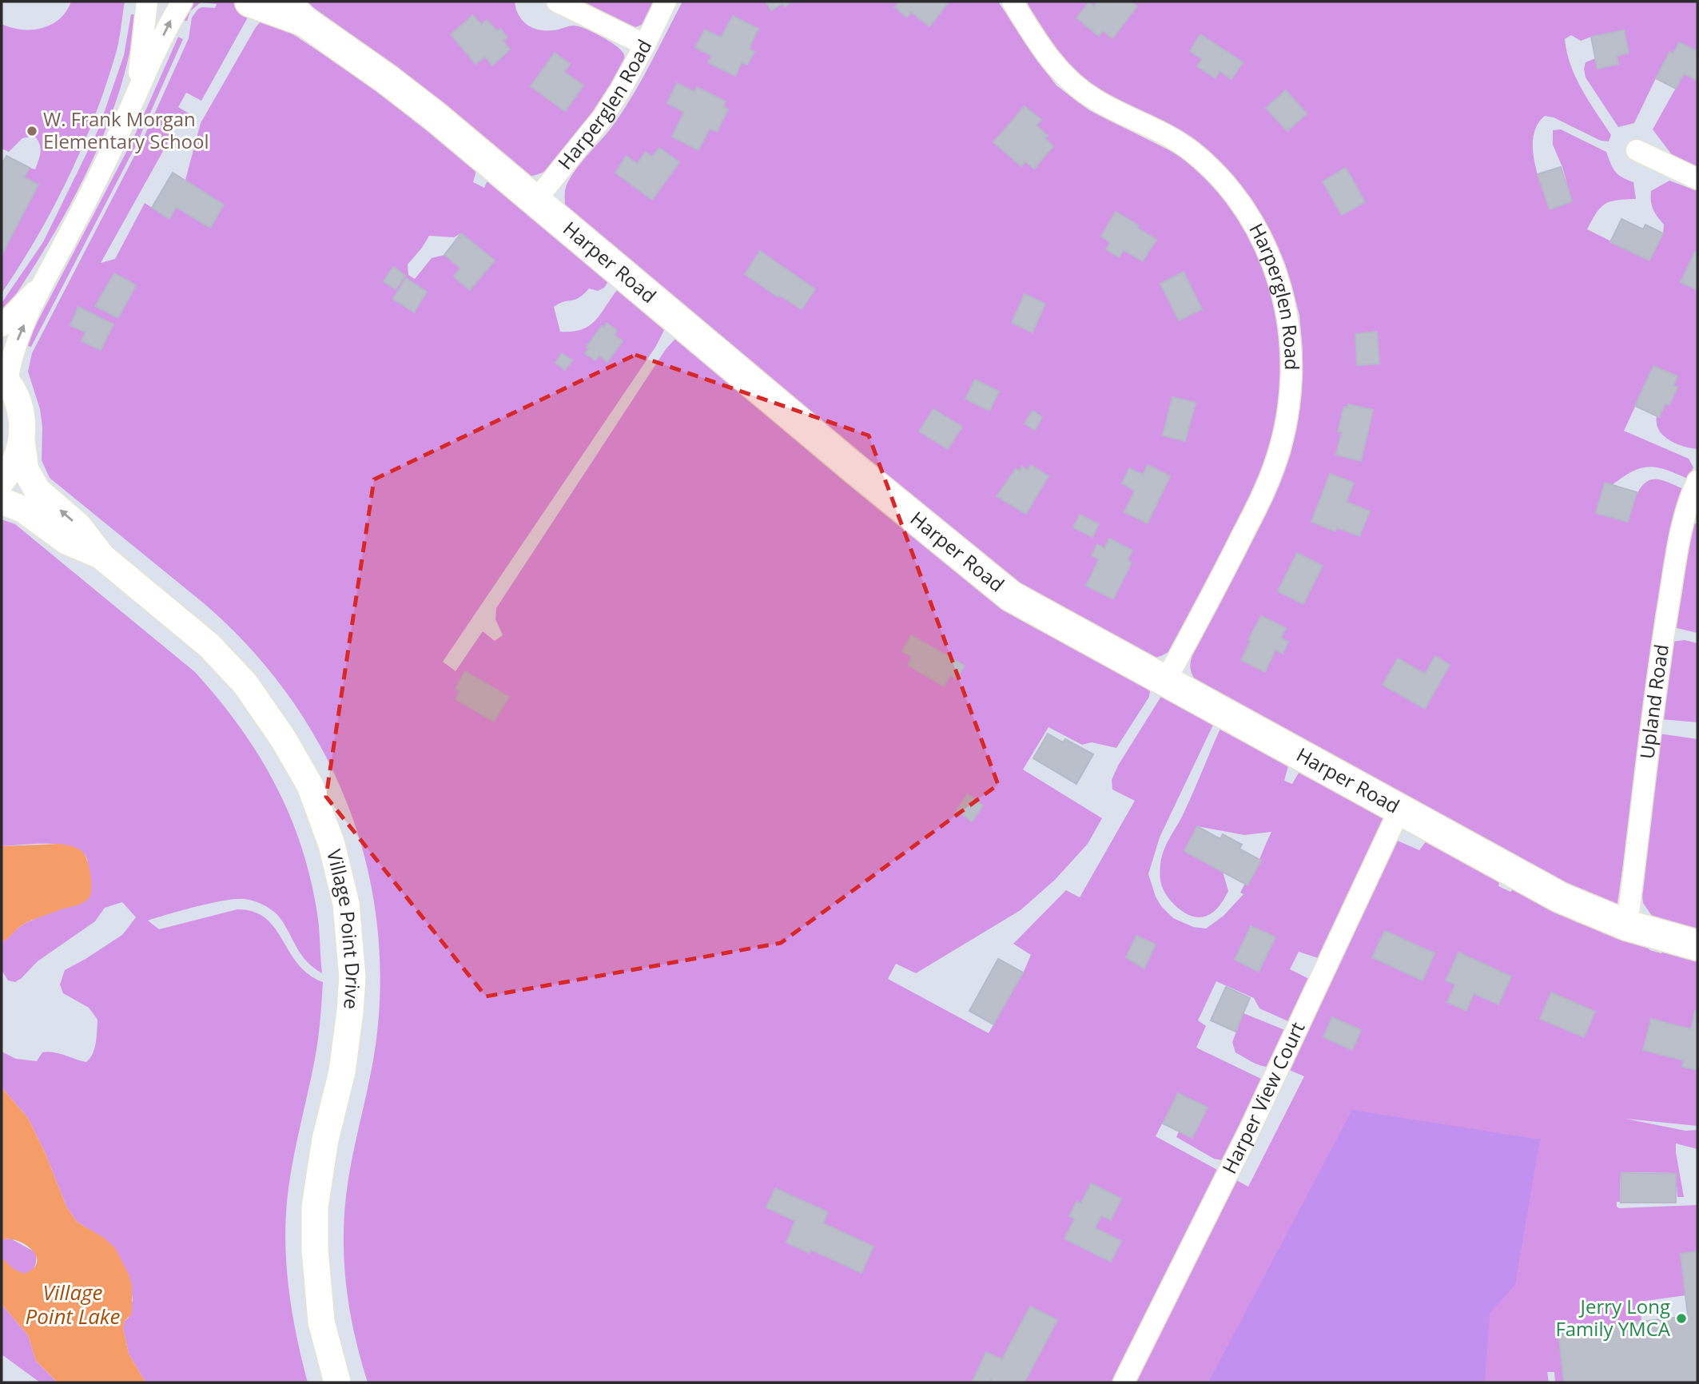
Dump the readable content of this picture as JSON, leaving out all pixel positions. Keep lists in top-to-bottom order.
{
  "streets": {
    "main road": ["Harper Road"],
    "street": [
      "Harperglen Road",
      "Upland Road",
      "Village Point Drive",
      "Harper View Court"
    ]
  },
  "crossings": [
    ["Harperglen Road", "Harper Road"],
    ["Harper Road", "Upland Road"],
    ["Harper Road", "Harper View Court"]
  ],
  "water": ["Village Point Lake"],
  "places": ["W. Frank Morgan Elementary School", "Jerry Long Family YMCA"]
}
